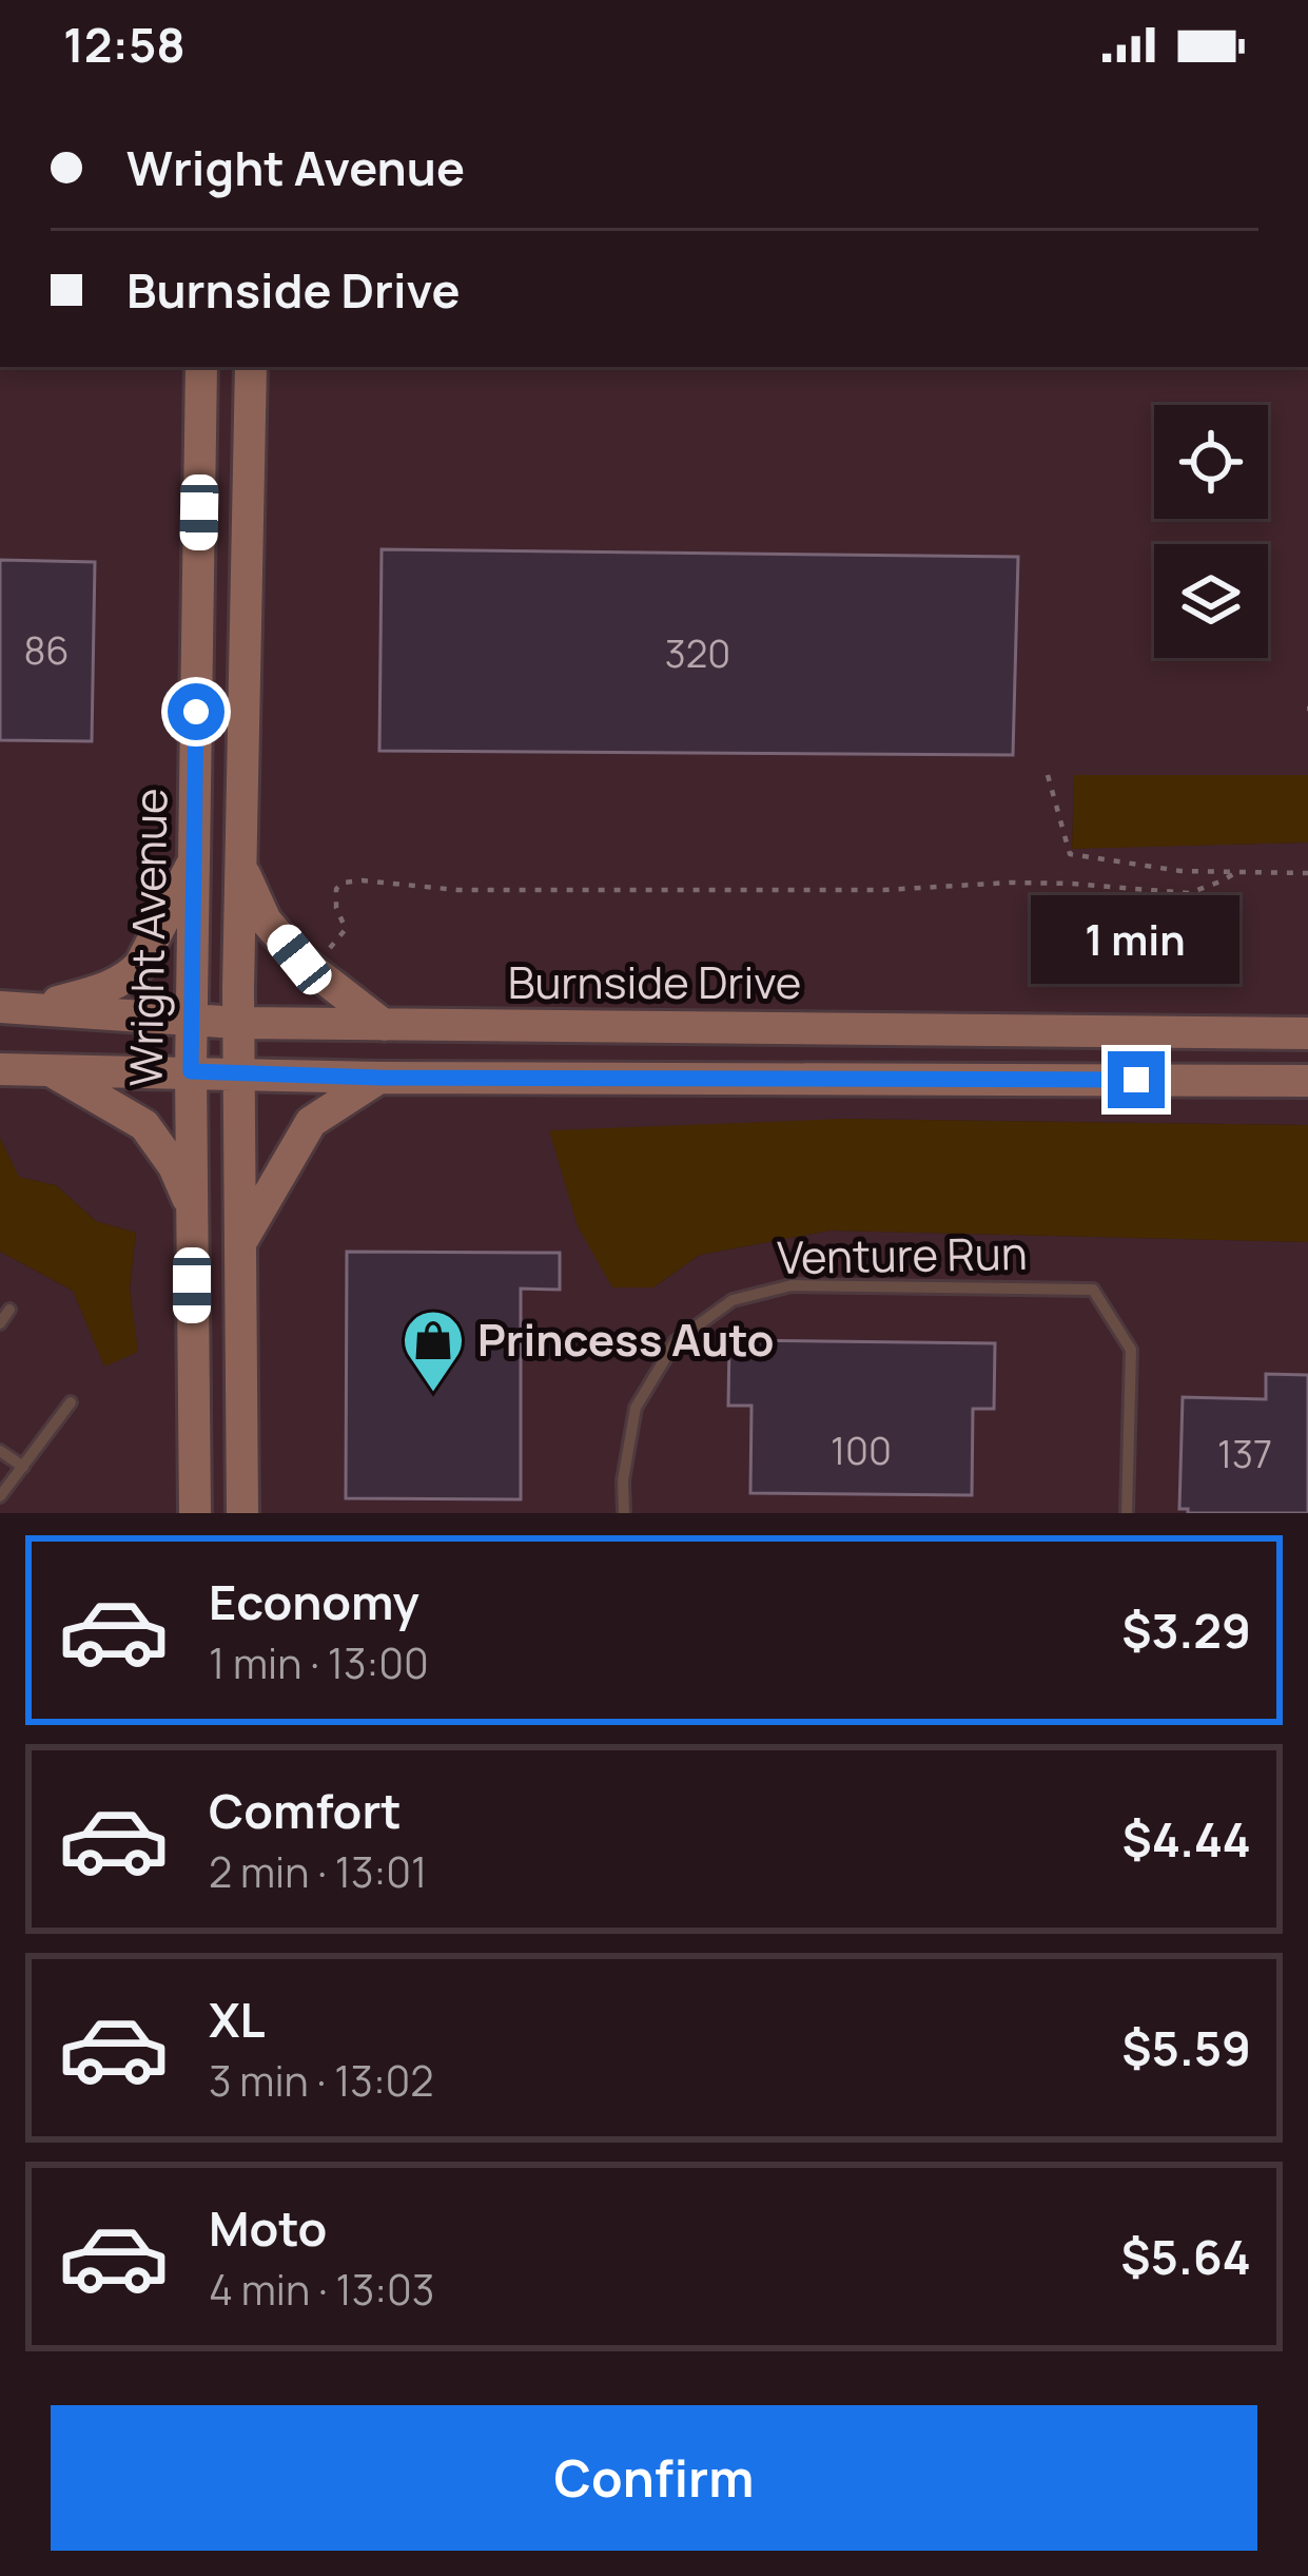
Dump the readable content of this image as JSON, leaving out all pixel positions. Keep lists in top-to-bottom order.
{
  "streets": {
    "main road": ["Wright Avenue", "Burnside Drive"],
    "lane": ["Venture Run"]
  },
  "crossings": [
    ["Wright Avenue", "Burnside Drive"]
  ],
  "places": {
    "shop": ["Princess Auto"]
  },
  "house_numbers": [
    "86",
    "320",
    "100",
    "137"
  ],
  "page": {
    "status": "12:58",
    "banner": ["Wright Avenue", "Burnside Drive"],
    "bubble": "1 min",
    "list": [
      {
        "name": "Economy",
        "note": "1 min · 13:00",
        "value": "$3.29"
      },
      {
        "name": "Comfort",
        "note": "2 min · 13:01",
        "value": "$4.44"
      },
      {
        "name": "XL",
        "note": "3 min · 13:02",
        "value": "$5.59"
      },
      {
        "name": "Moto",
        "note": "4 min · 13:03",
        "value": "$5.64"
      }
    ],
    "buttons": "Confirm"
  }
}
